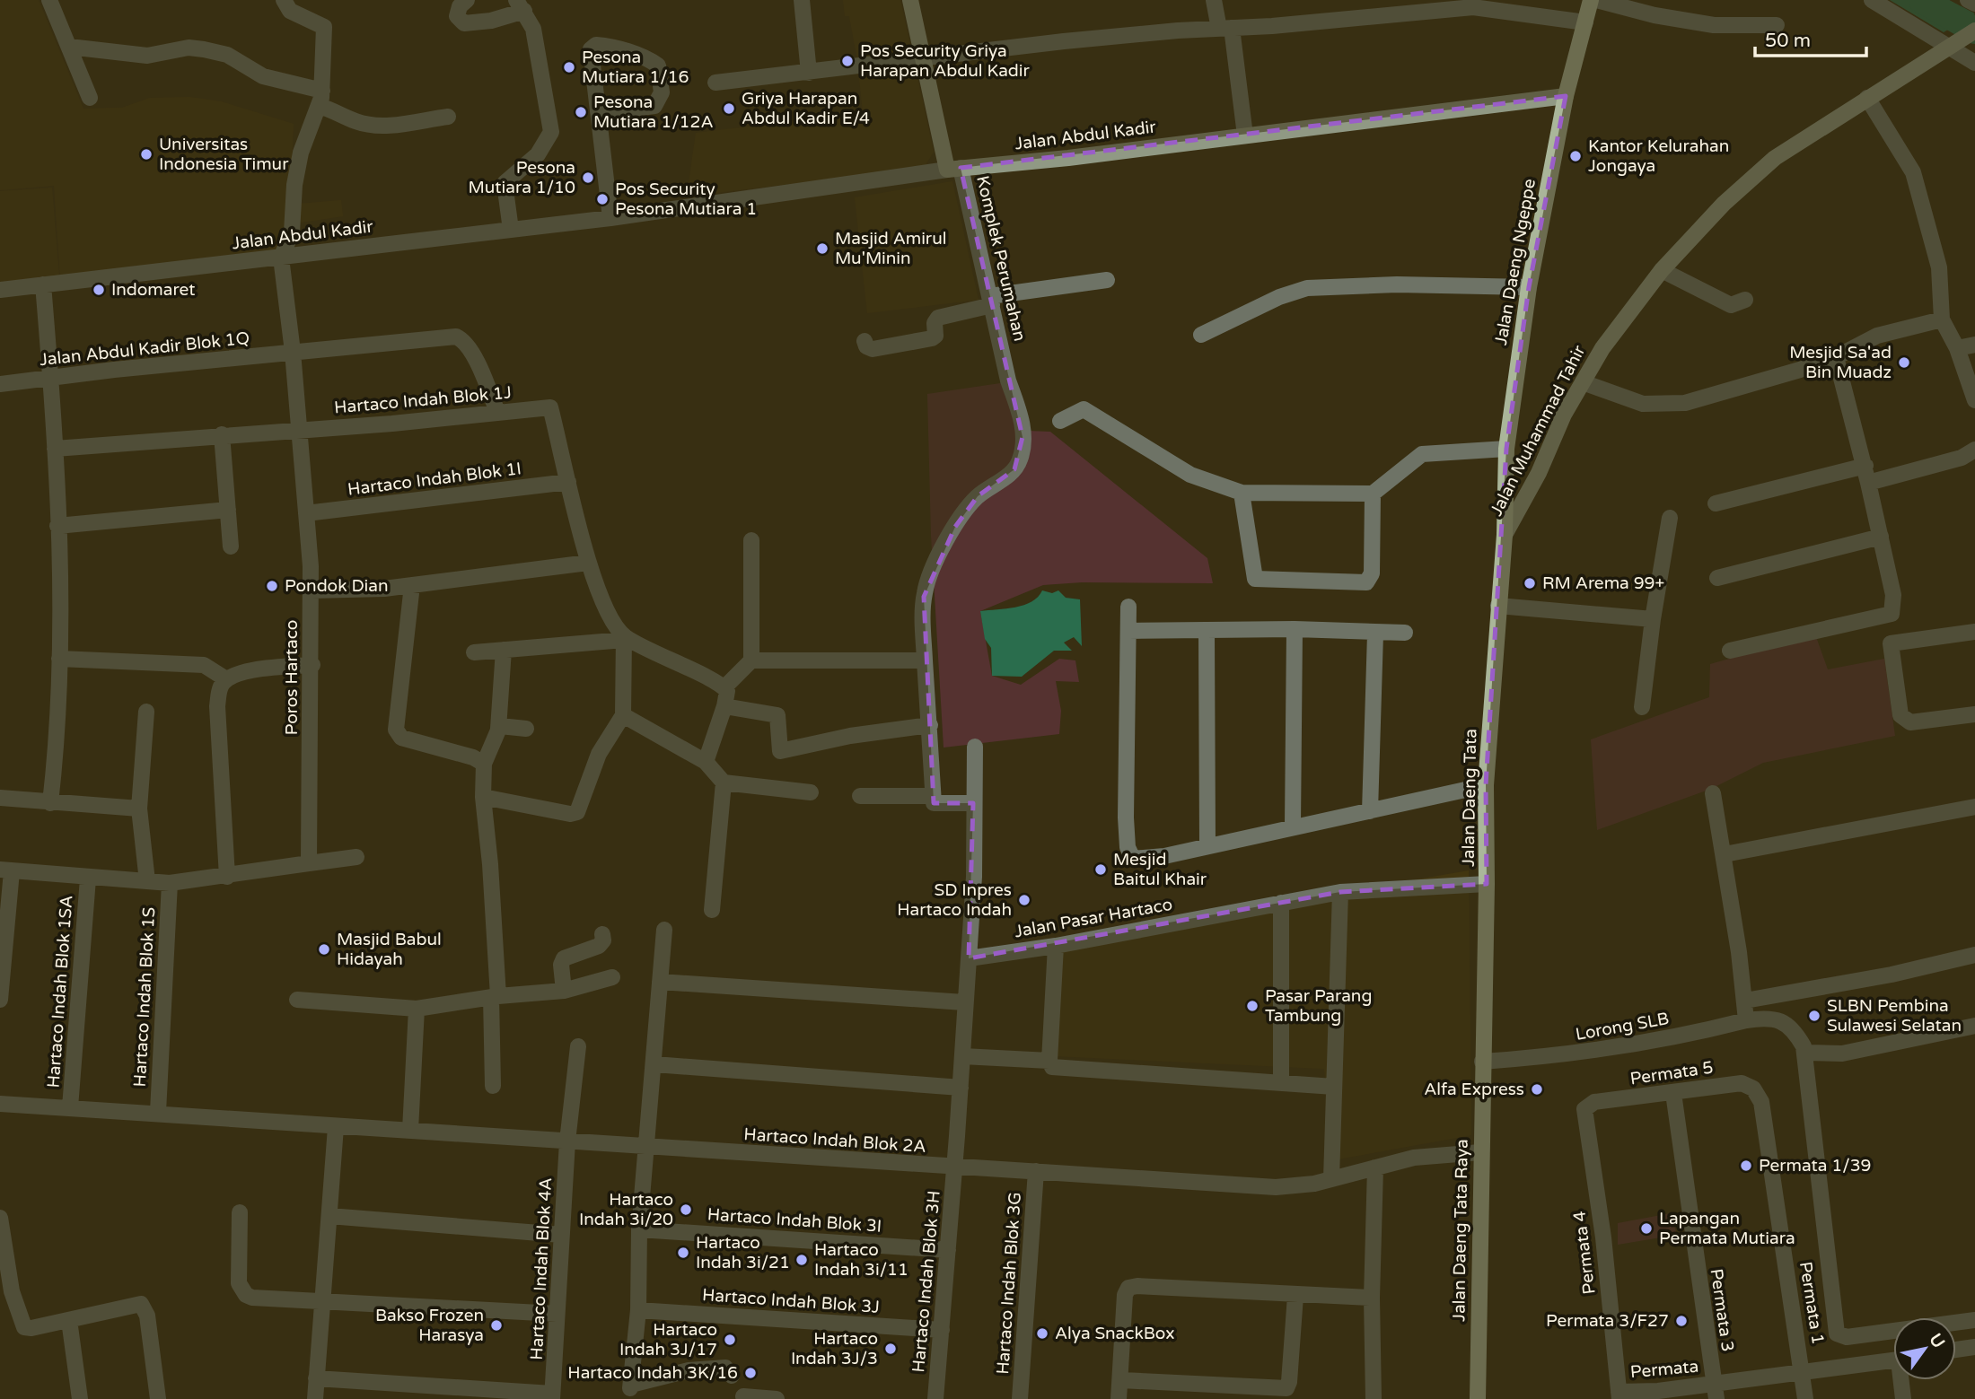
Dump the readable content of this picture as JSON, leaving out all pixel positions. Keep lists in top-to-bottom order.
{
  "streets": {
    "main road": [
      "Jalan Abdul Kadir",
      "Jalan Daeng Ngeppe",
      "Jalan Muhammad Tahir",
      "Jalan Daeng Tata",
      "Jalan Daeng Tata Raya"
    ],
    "street": [
      "Komplek Perumahan",
      "Jalan Abdul Kadir Blok 1Q",
      "Hartaco Indah Blok 1J",
      "Hartaco Indah Blok 1I",
      "Poros Hartaco",
      "Jalan Pasar Hartaco",
      "Hartaco Indah Blok 1SA",
      "Hartaco Indah Blok 1S",
      "Lorong SLB",
      "Permata 5",
      "Hartaco Indah Blok 2A",
      "Hartaco Indah Blok 3I",
      "Permata 4",
      "Hartaco Indah Blok 4A",
      "Hartaco Indah Blok 3H",
      "Hartaco Indah Blok 3G",
      "Hartaco Indah Blok 3J",
      "Permata 1",
      "Permata 3",
      "Permata"
    ]
  },
  "crossings": [
    ["Jalan Abdul Kadir", "Komplek Perumahan"],
    ["Jalan Abdul Kadir", "Jalan Daeng Ngeppe"],
    ["Jalan Abdul Kadir", "Poros Hartaco"],
    ["Jalan Daeng Ngeppe", "Jalan Muhammad Tahir"],
    ["Jalan Daeng Ngeppe", "Jalan Daeng Tata"],
    ["Jalan Abdul Kadir Blok 1Q", "Hartaco Indah Blok 1J"],
    ["Jalan Abdul Kadir Blok 1Q", "Poros Hartaco"],
    ["Hartaco Indah Blok 1J", "Hartaco Indah Blok 1I"],
    ["Hartaco Indah Blok 1J", "Poros Hartaco"],
    ["Jalan Muhammad Tahir", "Jalan Daeng Tata"],
    ["Hartaco Indah Blok 1I", "Poros Hartaco"],
    ["Jalan Daeng Tata", "Jalan Pasar Hartaco"],
    ["Jalan Daeng Tata", "Lorong SLB"],
    ["Jalan Daeng Tata", "Jalan Daeng Tata Raya"],
    ["Jalan Pasar Hartaco", "Hartaco Indah Blok 3H"],
    ["Hartaco Indah Blok 1SA", "Hartaco Indah Blok 2A"],
    ["Hartaco Indah Blok 1S", "Hartaco Indah Blok 2A"],
    ["Lorong SLB", "Jalan Daeng Tata Raya"],
    ["Permata 5", "Permata 4"],
    ["Permata 5", "Permata 1"],
    ["Permata 5", "Permata 3"],
    ["Hartaco Indah Blok 2A", "Jalan Daeng Tata Raya"],
    ["Hartaco Indah Blok 2A", "Hartaco Indah Blok 4A"],
    ["Hartaco Indah Blok 2A", "Hartaco Indah Blok 3H"],
    ["Hartaco Indah Blok 2A", "Hartaco Indah Blok 3G"],
    ["Hartaco Indah Blok 3I", "Hartaco Indah Blok 3H"],
    ["Permata 4", "Permata"],
    ["Hartaco Indah Blok 3H", "Hartaco Indah Blok 3J"],
    ["Permata 1", "Permata"],
    ["Permata 3", "Permata"]
  ],
  "places": [
    "Pos Security Griya Harapan Abdul Kadir",
    "Pesona Mutiara 1/16",
    "Griya Harapan Abdul Kadir E/4",
    "Pesona Mutiara 1/12A",
    "Universitas Indonesia Timur",
    "Kantor Kelurahan Jongaya",
    "Pesona Mutiara 1/10",
    "Pos Security Pesona Mutiara 1",
    "Masjid Amirul Mu'Minin",
    "Indomaret",
    "Mesjid Sa'ad Bin Muadz",
    "RM Arema 99+",
    "Pondok Dian",
    "Mesjid Baitul Khair",
    "SD Inpres Hartaco Indah",
    "Masjid Babul Hidayah",
    "Pasar Parang Tambung",
    "SLBN Pembina Sulawesi Selatan",
    "Alfa Express",
    "Permata 1/39",
    "Hartaco Indah 3i/20",
    "Lapangan Permata Mutiara",
    "Hartaco Indah 3i/21",
    "Hartaco Indah 3i/11",
    "Permata 3/F27",
    "Bakso Frozen Harasya",
    "Alya SnackBox",
    "Hartaco Indah 3J/17",
    "Hartaco Indah 3J/3",
    "Hartaco Indah 3K/16"
  ],
  "scale_bar": "50 m",
  "north": "top right"
}
